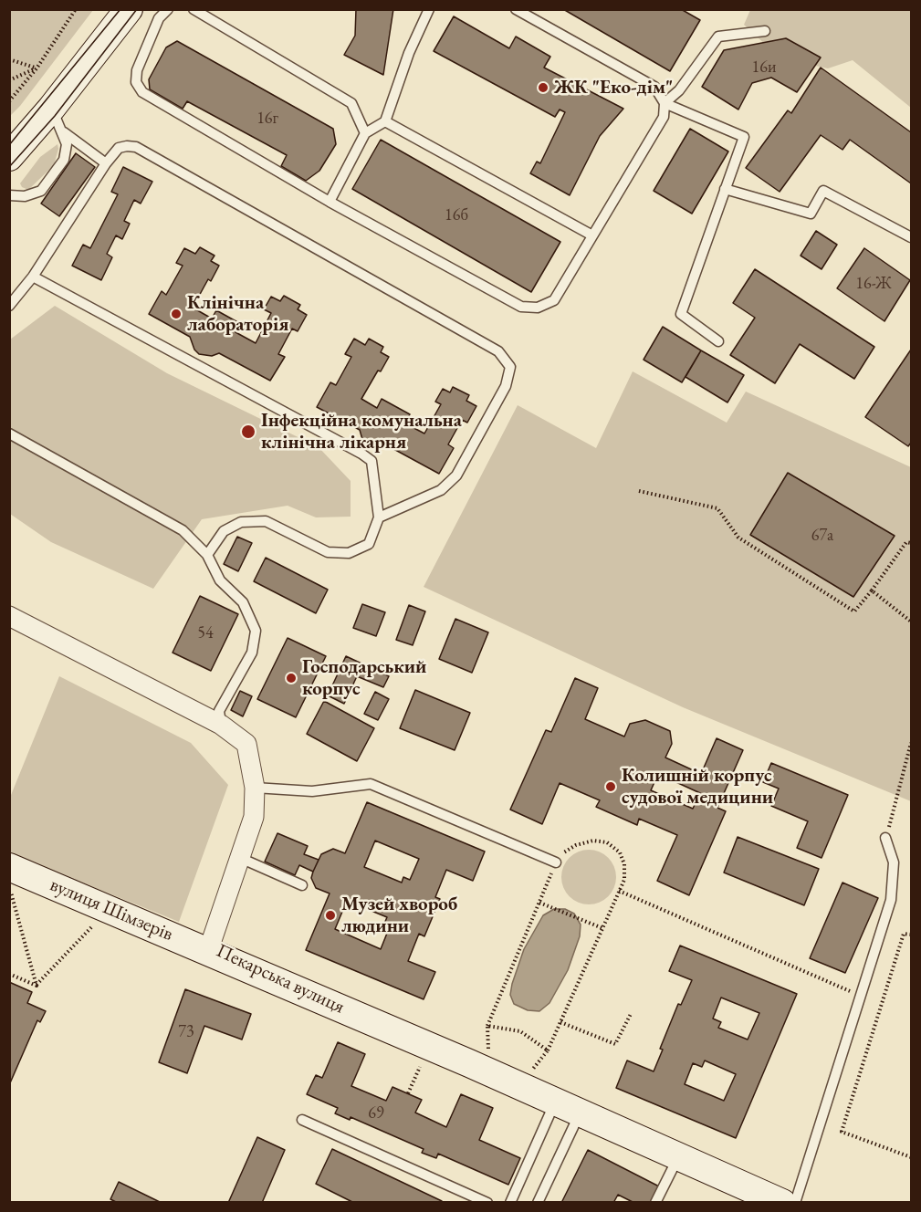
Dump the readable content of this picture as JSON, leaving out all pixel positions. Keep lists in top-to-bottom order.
{
  "streets": {
    "street": ["вулиця Шімзерів", "Пекарська вулиця"]
  },
  "crossings": [
    ["вулиця Шімзерів", "Пекарська вулиця"]
  ],
  "places": [
    "ЖК \"Еко-дім\"",
    "Клінічна лабораторія",
    "Інфекційна комунальна клінічна лікарня",
    "Господарський корпус",
    "Колишній корпус судової медицини",
    "Музей хвороб людини"
  ],
  "house_numbers": [
    "16и",
    "16г",
    "16б",
    "16-Ж",
    "67а",
    "54",
    "73",
    "69"
  ]
}
